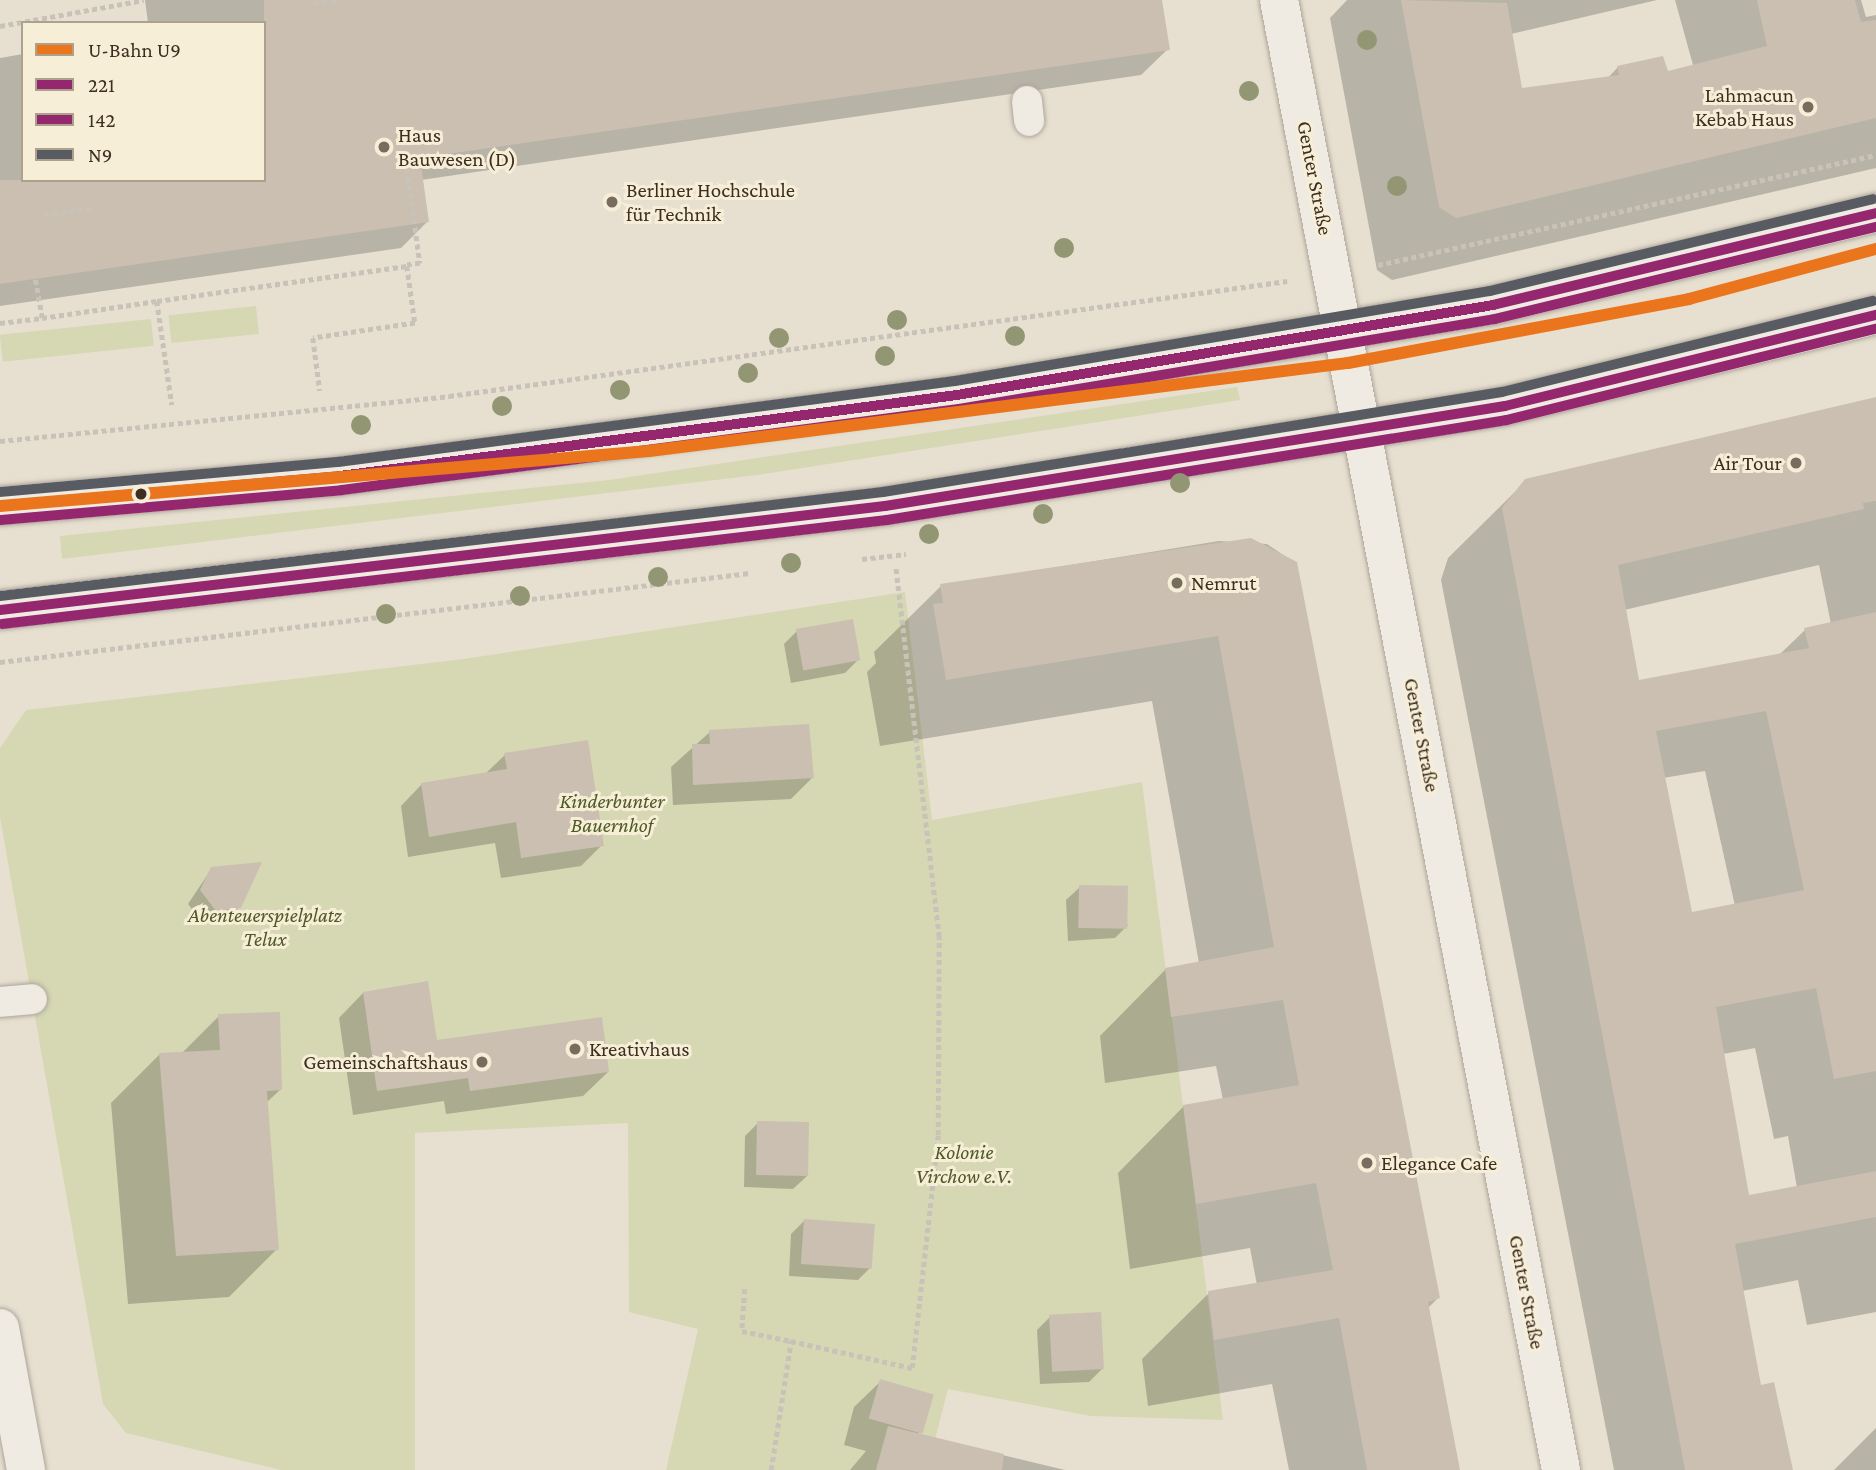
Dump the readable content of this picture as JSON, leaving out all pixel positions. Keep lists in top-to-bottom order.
{
  "streets": {
    "main road": ["Genter Straße"]
  },
  "parks": ["Kinderbunter Bauernhof", "Abenteuerspielplatz Telux", "Kolonie Virchow e.V."],
  "places": [
    "Lahmacun Kebab Haus",
    "Haus Bauwesen (D)",
    "Berliner Hochschule für Technik",
    "Air Tour",
    "Nemrut",
    "Kreativhaus",
    "Gemeinschaftshaus",
    "Elegance Cafe"
  ],
  "lines": [
    "transit line N9",
    "transit line 221",
    "transit line 142",
    "metro line U9"
  ],
  "legend": [
    "U-Bahn U9",
    "221",
    "142",
    "N9"
  ]
}
